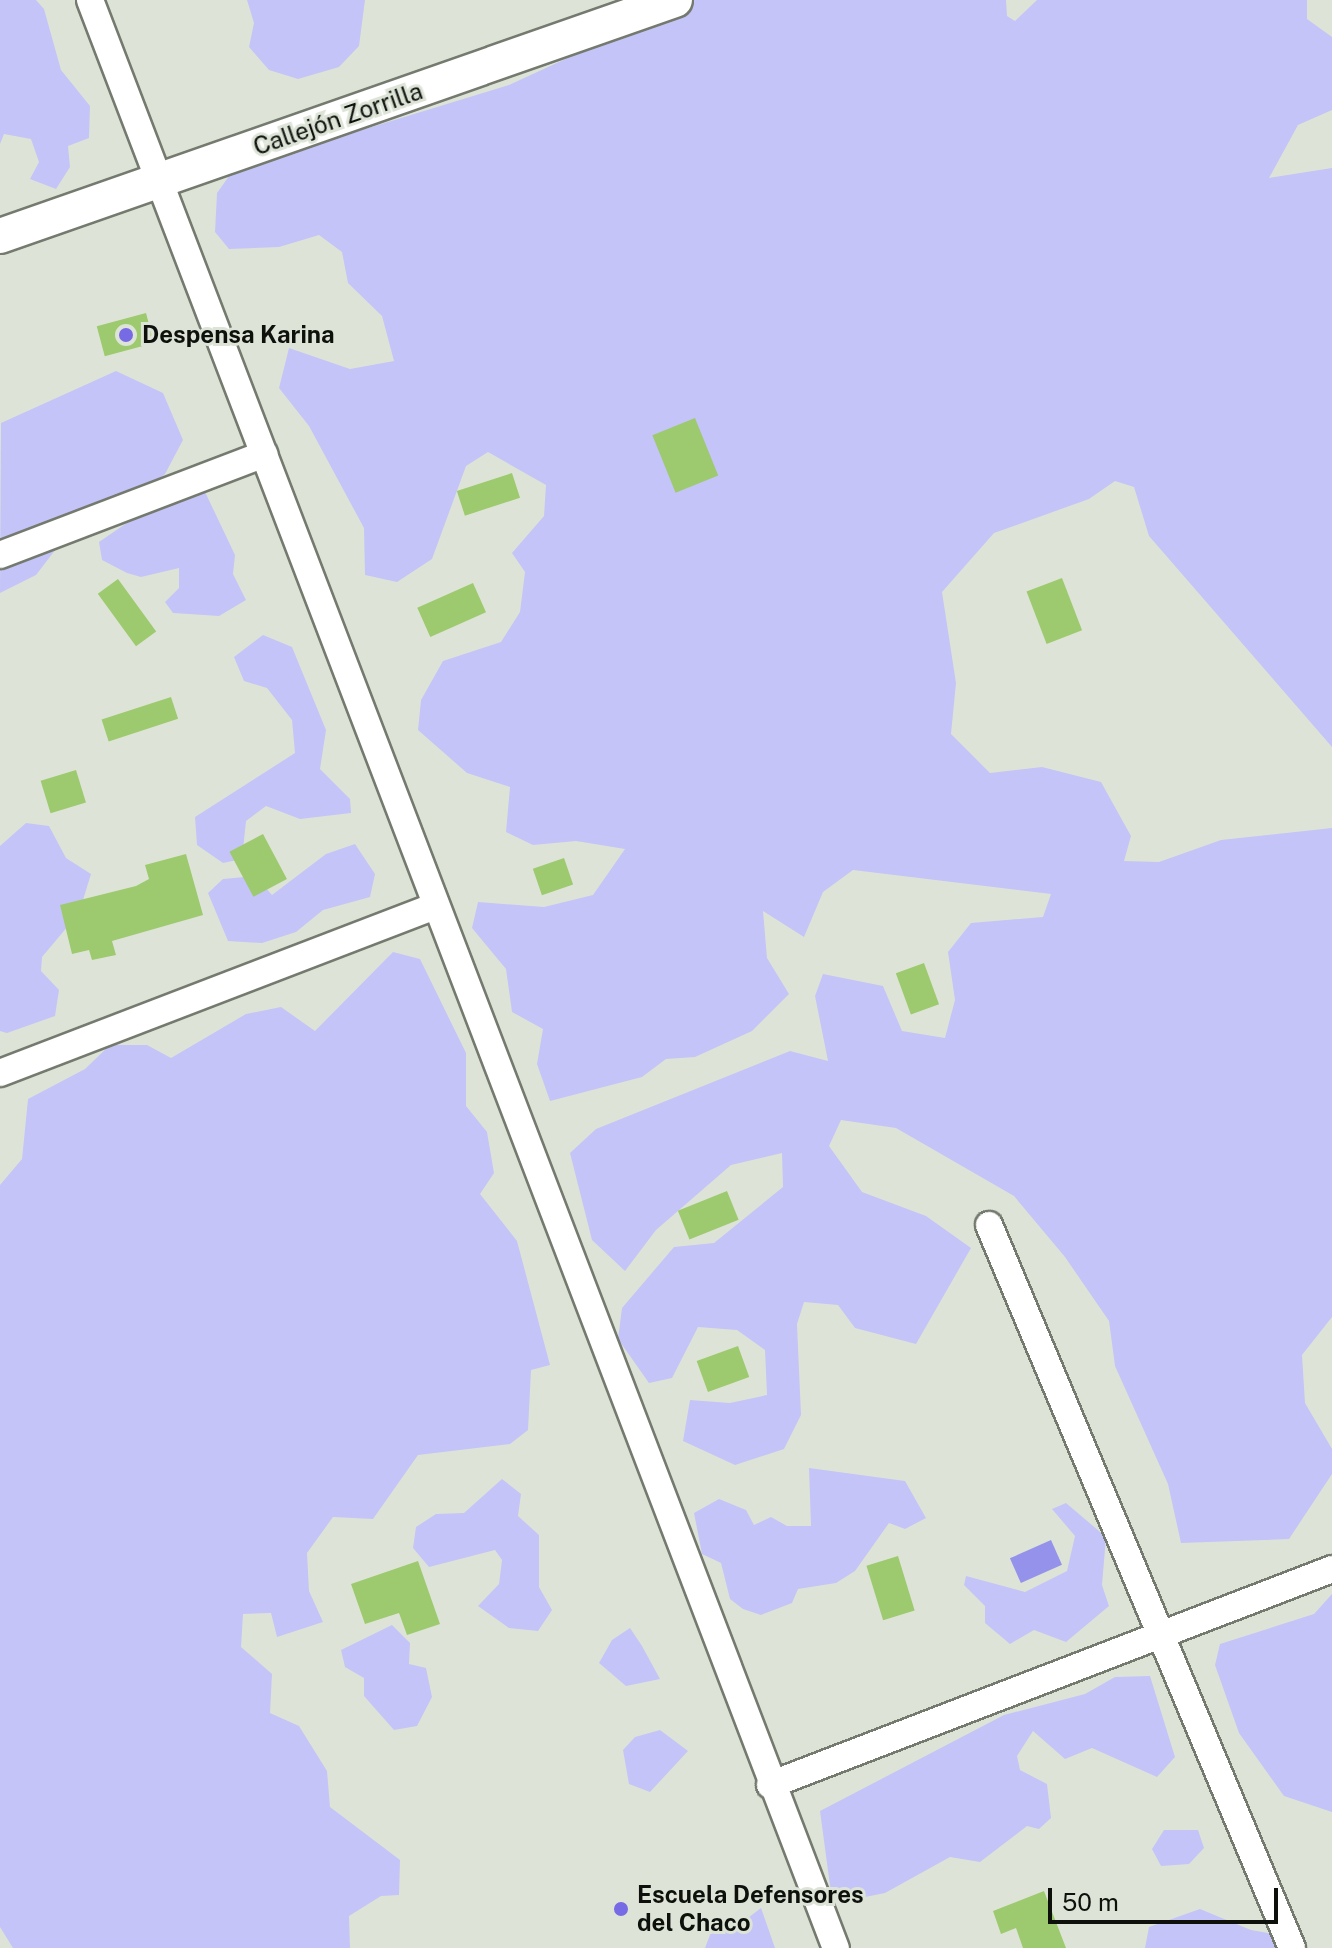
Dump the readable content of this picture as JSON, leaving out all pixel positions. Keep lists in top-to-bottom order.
{
  "streets": {
    "street": ["Callejón Zorrilla"]
  },
  "places": ["Despensa Karina", "Escuela Defensores del Chaco"],
  "scale_bar": "50 m"
}
